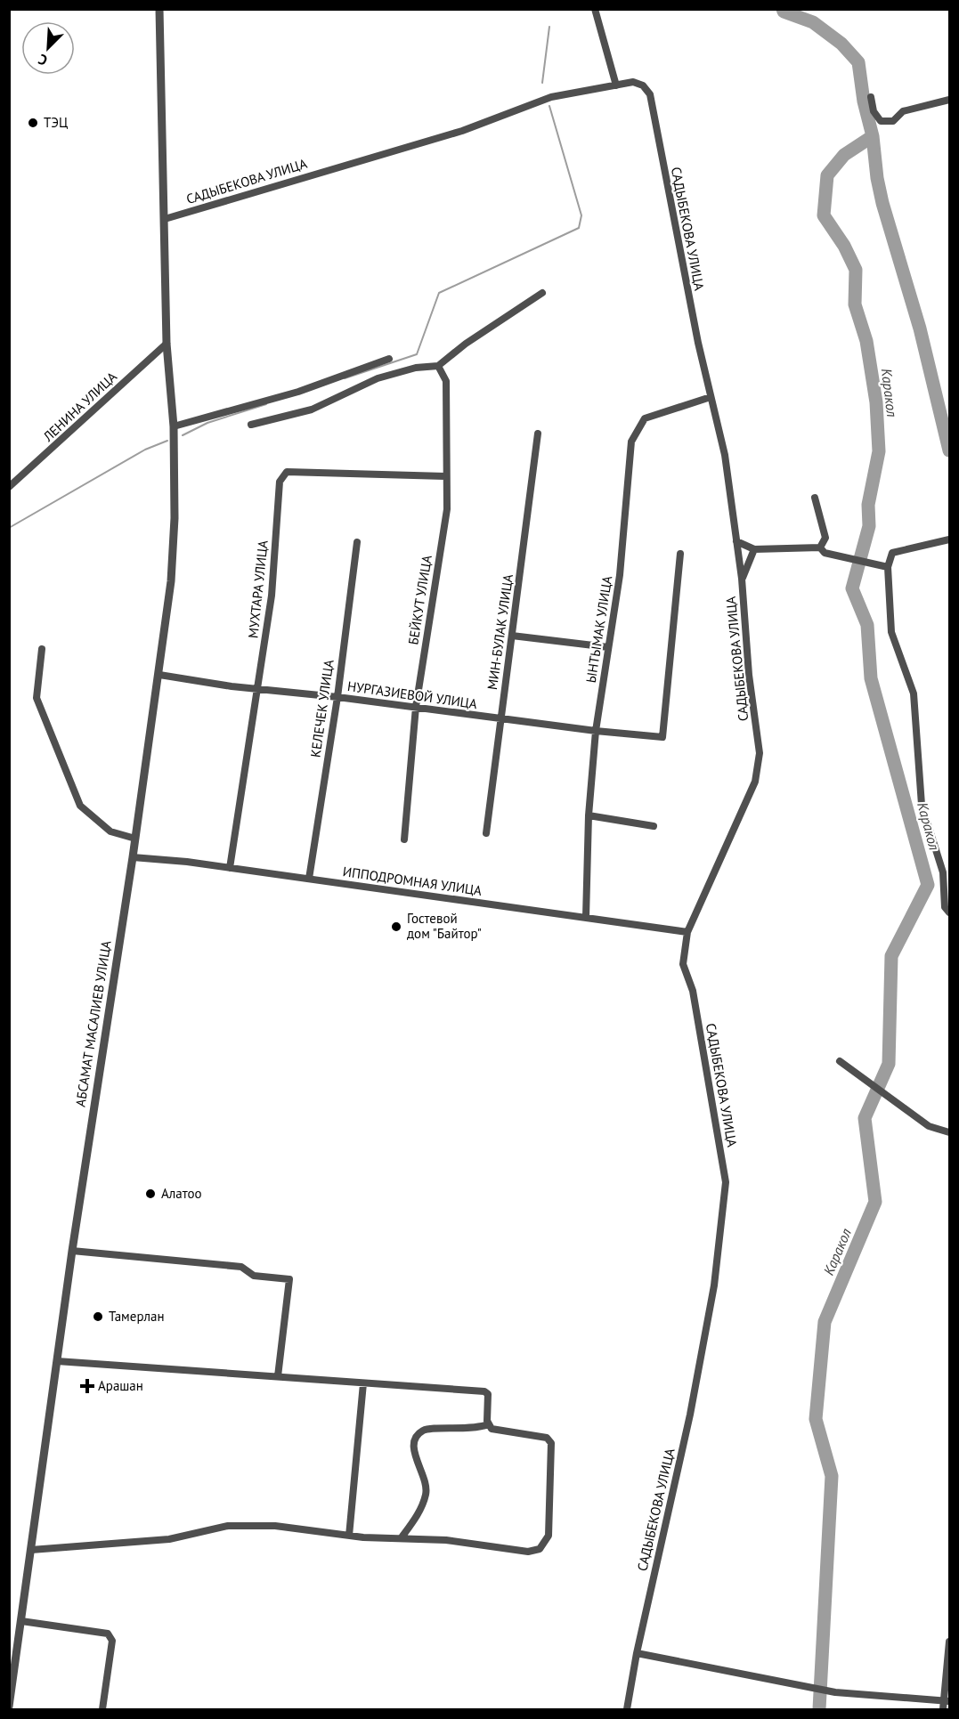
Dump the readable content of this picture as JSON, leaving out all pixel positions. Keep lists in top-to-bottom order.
{
  "streets": {
    "street": [
      "САДЫБЕКОВА УЛИЦА",
      "ЛЕНИНА УЛИЦА",
      "МУХТАРА УЛИЦА",
      "БЕЙКУТ УЛИЦА",
      "ЫНТЫМАК УЛИЦА",
      "МИН-БУЛАК УЛИЦА",
      "НУРГАЗИЕВОЙ УЛИЦА",
      "КЕЛЕЧЕК УЛИЦА",
      "ИППОДРОМНАЯ УЛИЦА",
      "АБСАМАТ МАСАЛИЕВ УЛИЦА"
    ]
  },
  "crossings": [
    ["САДЫБЕКОВА УЛИЦА", "ЫНТЫМАК УЛИЦА"],
    ["САДЫБЕКОВА УЛИЦА", "ИППОДРОМНАЯ УЛИЦА"],
    ["САДЫБЕКОВА УЛИЦА", "АБСАМАТ МАСАЛИЕВ УЛИЦА"],
    ["ЛЕНИНА УЛИЦА", "АБСАМАТ МАСАЛИЕВ УЛИЦА"],
    ["МУХТАРА УЛИЦА", "БЕЙКУТ УЛИЦА"],
    ["МУХТАРА УЛИЦА", "НУРГАЗИЕВОЙ УЛИЦА"],
    ["МУХТАРА УЛИЦА", "ИППОДРОМНАЯ УЛИЦА"],
    ["БЕЙКУТ УЛИЦА", "НУРГАЗИЕВОЙ УЛИЦА"],
    ["ЫНТЫМАК УЛИЦА", "НУРГАЗИЕВОЙ УЛИЦА"],
    ["ЫНТЫМАК УЛИЦА", "ИППОДРОМНАЯ УЛИЦА"],
    ["МИН-БУЛАК УЛИЦА", "НУРГАЗИЕВОЙ УЛИЦА"],
    ["НУРГАЗИЕВОЙ УЛИЦА", "КЕЛЕЧЕК УЛИЦА"],
    ["НУРГАЗИЕВОЙ УЛИЦА", "АБСАМАТ МАСАЛИЕВ УЛИЦА"],
    ["КЕЛЕЧЕК УЛИЦА", "ИППОДРОМНАЯ УЛИЦА"],
    ["ИППОДРОМНАЯ УЛИЦА", "АБСАМАТ МАСАЛИЕВ УЛИЦА"]
  ],
  "water": ["Каракол"],
  "places": {
    "other": [
      "ТЭЦ",
      "Гостевой дом \"Байтор\"",
      "Алатоо",
      "Тамерлан"
    ],
    "health": ["Арашан"]
  },
  "north": "bottom left"
}
